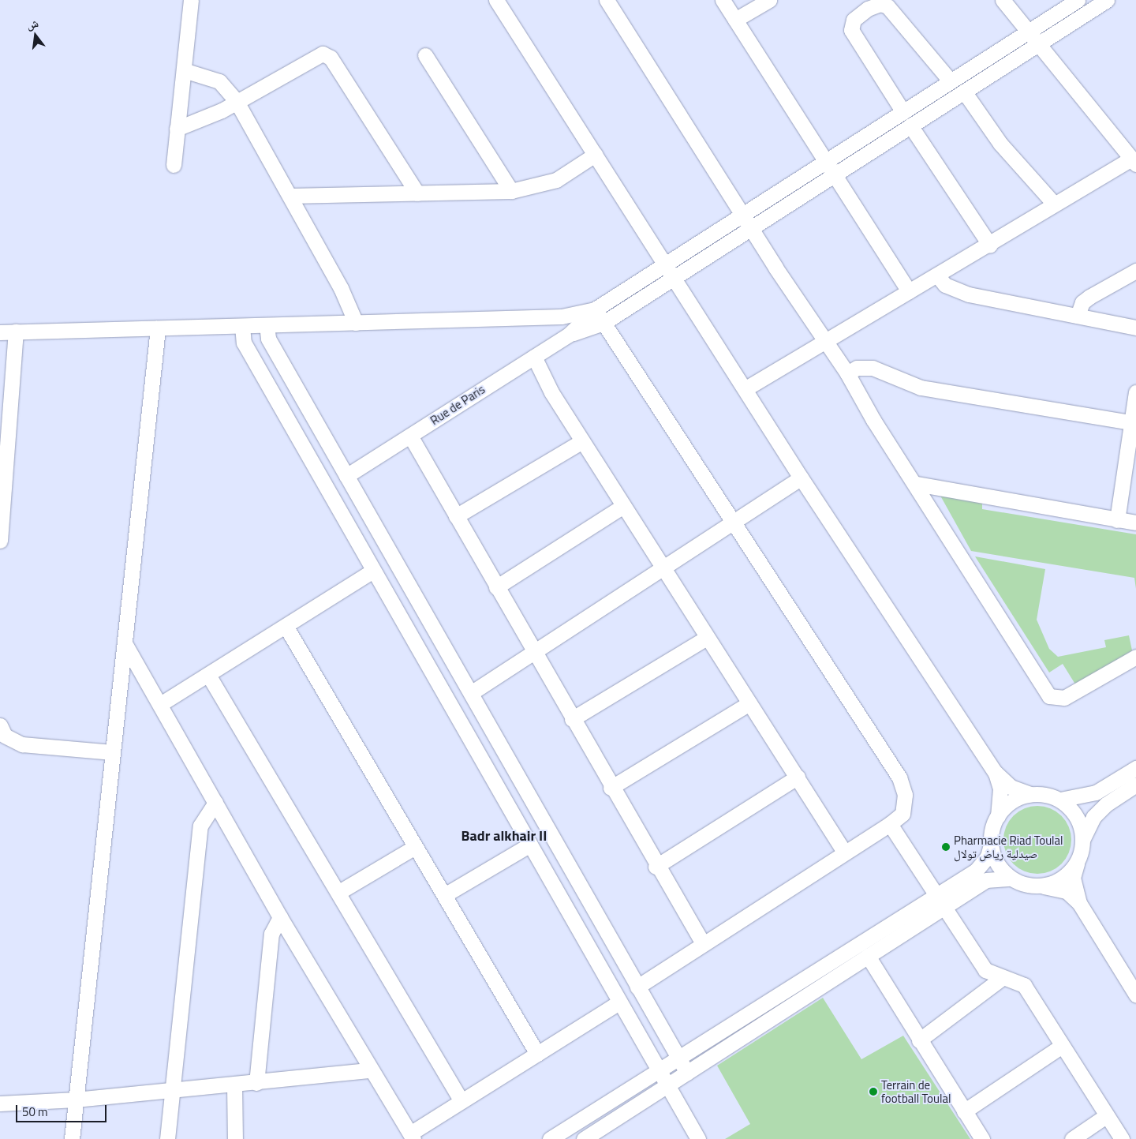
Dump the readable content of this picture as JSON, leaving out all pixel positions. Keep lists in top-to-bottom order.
{
  "streets": {
    "street": ["Rue de Paris"]
  },
  "districts": ["Badr alkhair II"],
  "places": ["Pharmacie Riad Toulal صيدلية رياض تولال", "Terrain de football Toulal"],
  "scale_bar": "50 m",
  "north": "top"
}
